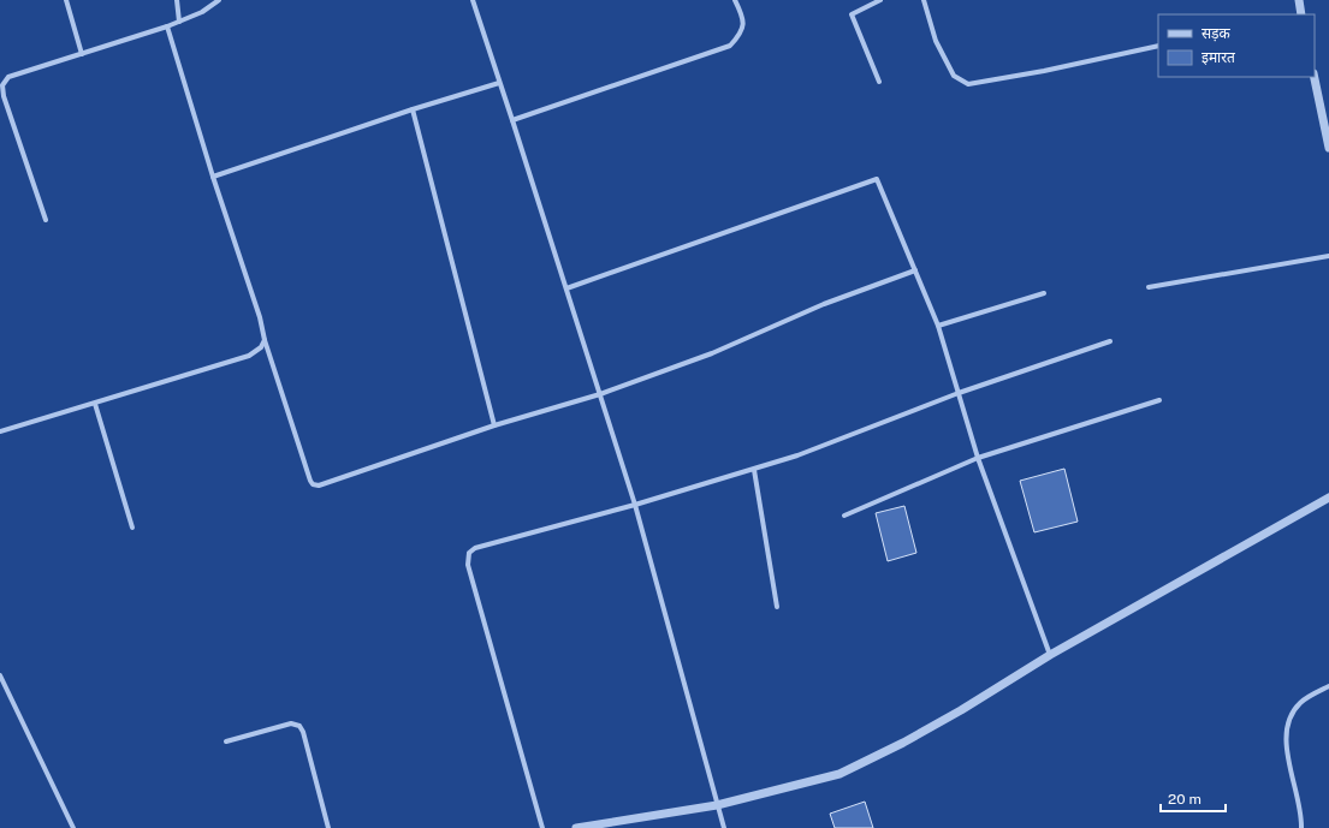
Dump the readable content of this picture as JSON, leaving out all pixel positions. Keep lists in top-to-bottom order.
{
  "legend": ["सड़क", "इमारत"],
  "scale_bar": "20 m"
}
